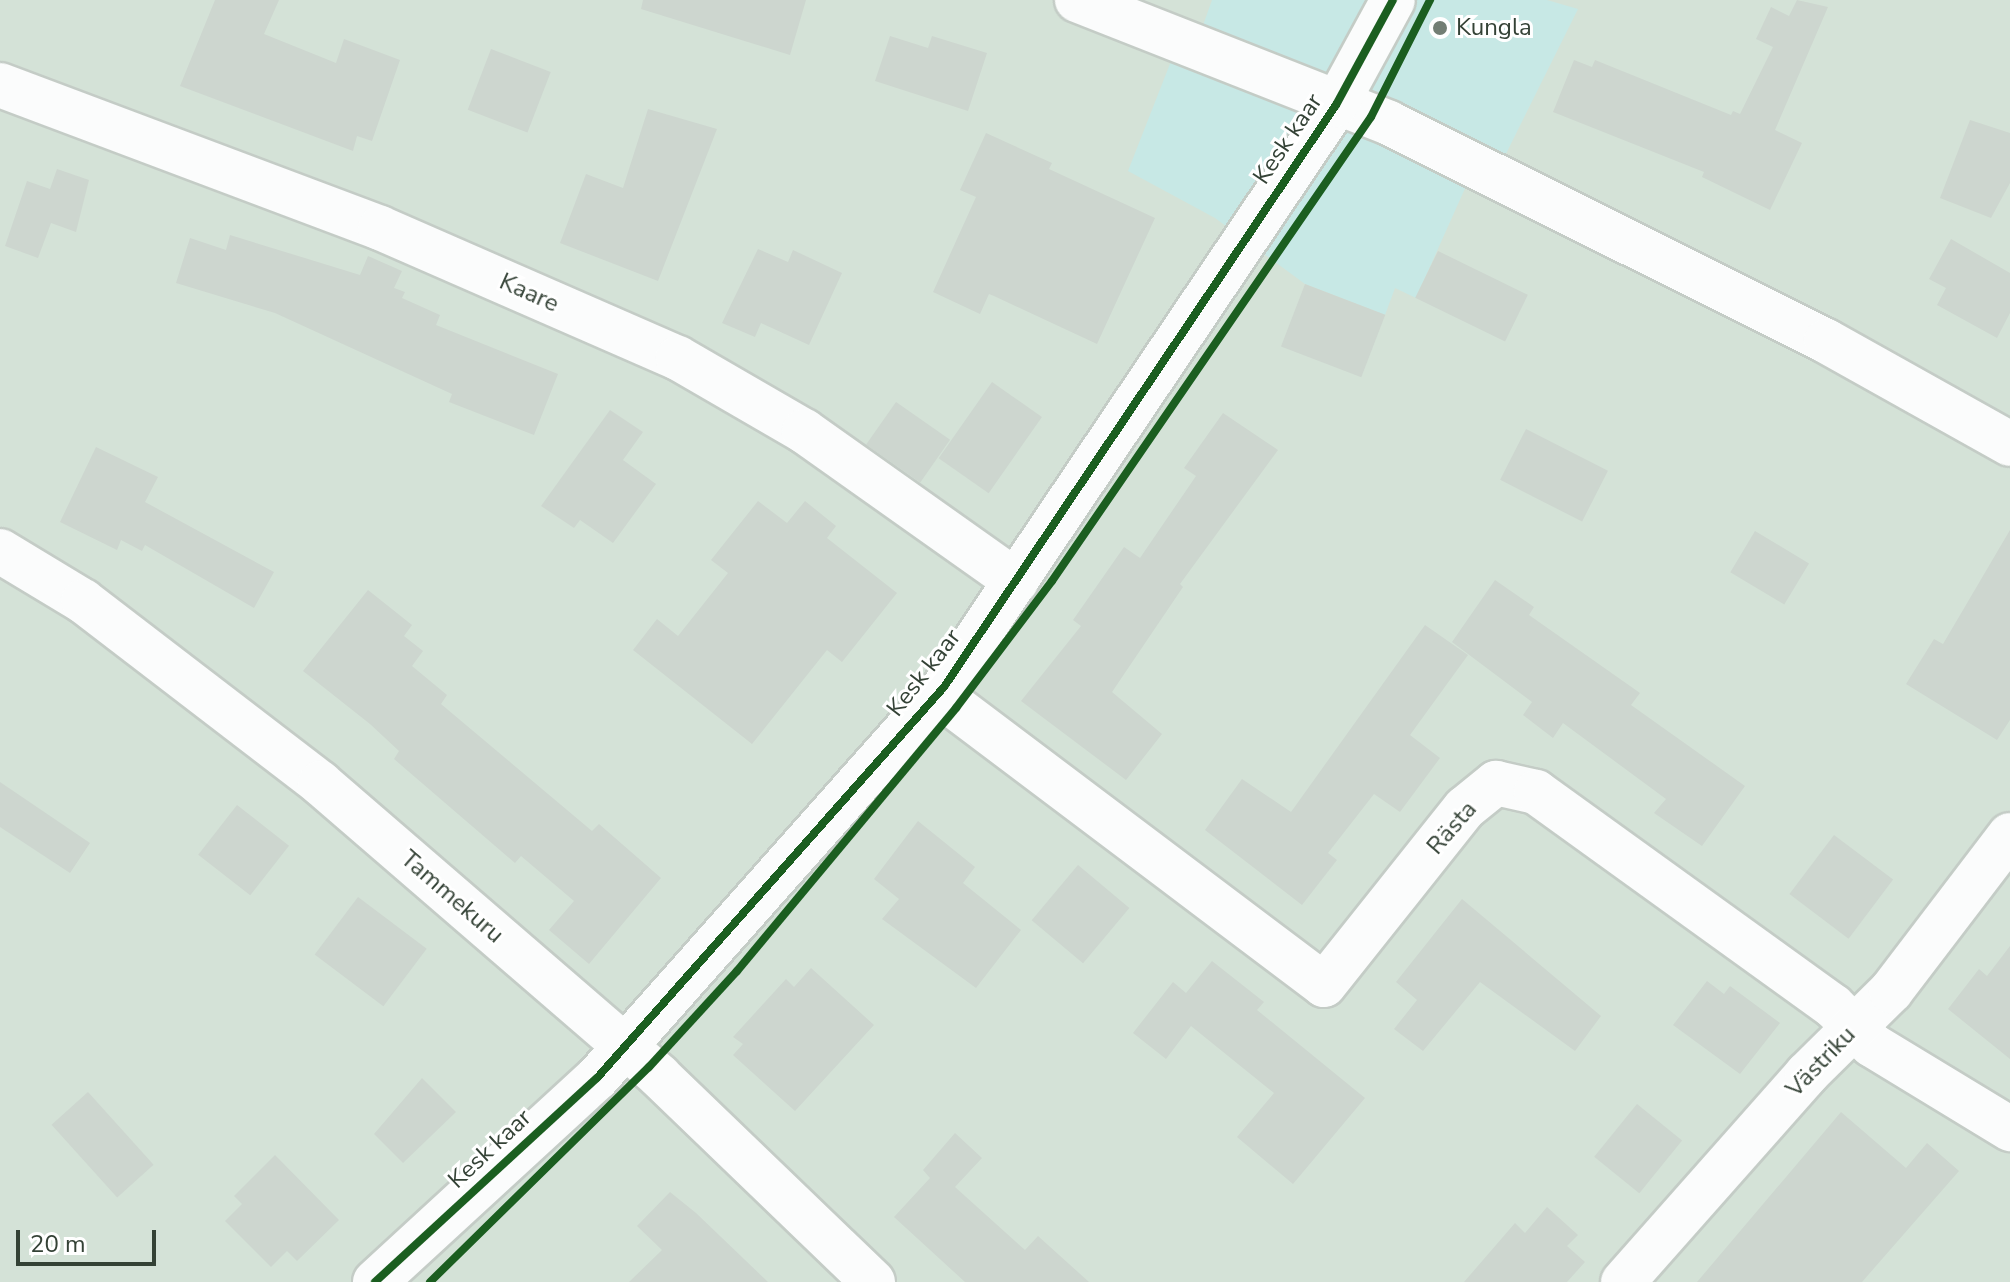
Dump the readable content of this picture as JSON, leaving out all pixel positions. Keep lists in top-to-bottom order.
{
  "streets": {
    "street": [
      "Kesk kaar",
      "Kaare",
      "Rästa",
      "Tammekuru",
      "Västriku"
    ]
  },
  "crossings": [
    ["Kesk kaar", "Kaare"],
    ["Kesk kaar", "Rästa"],
    ["Kesk kaar", "Tammekuru"],
    ["Rästa", "Västriku"]
  ],
  "places": ["Kungla"],
  "scale_bar": "20 m"
}
